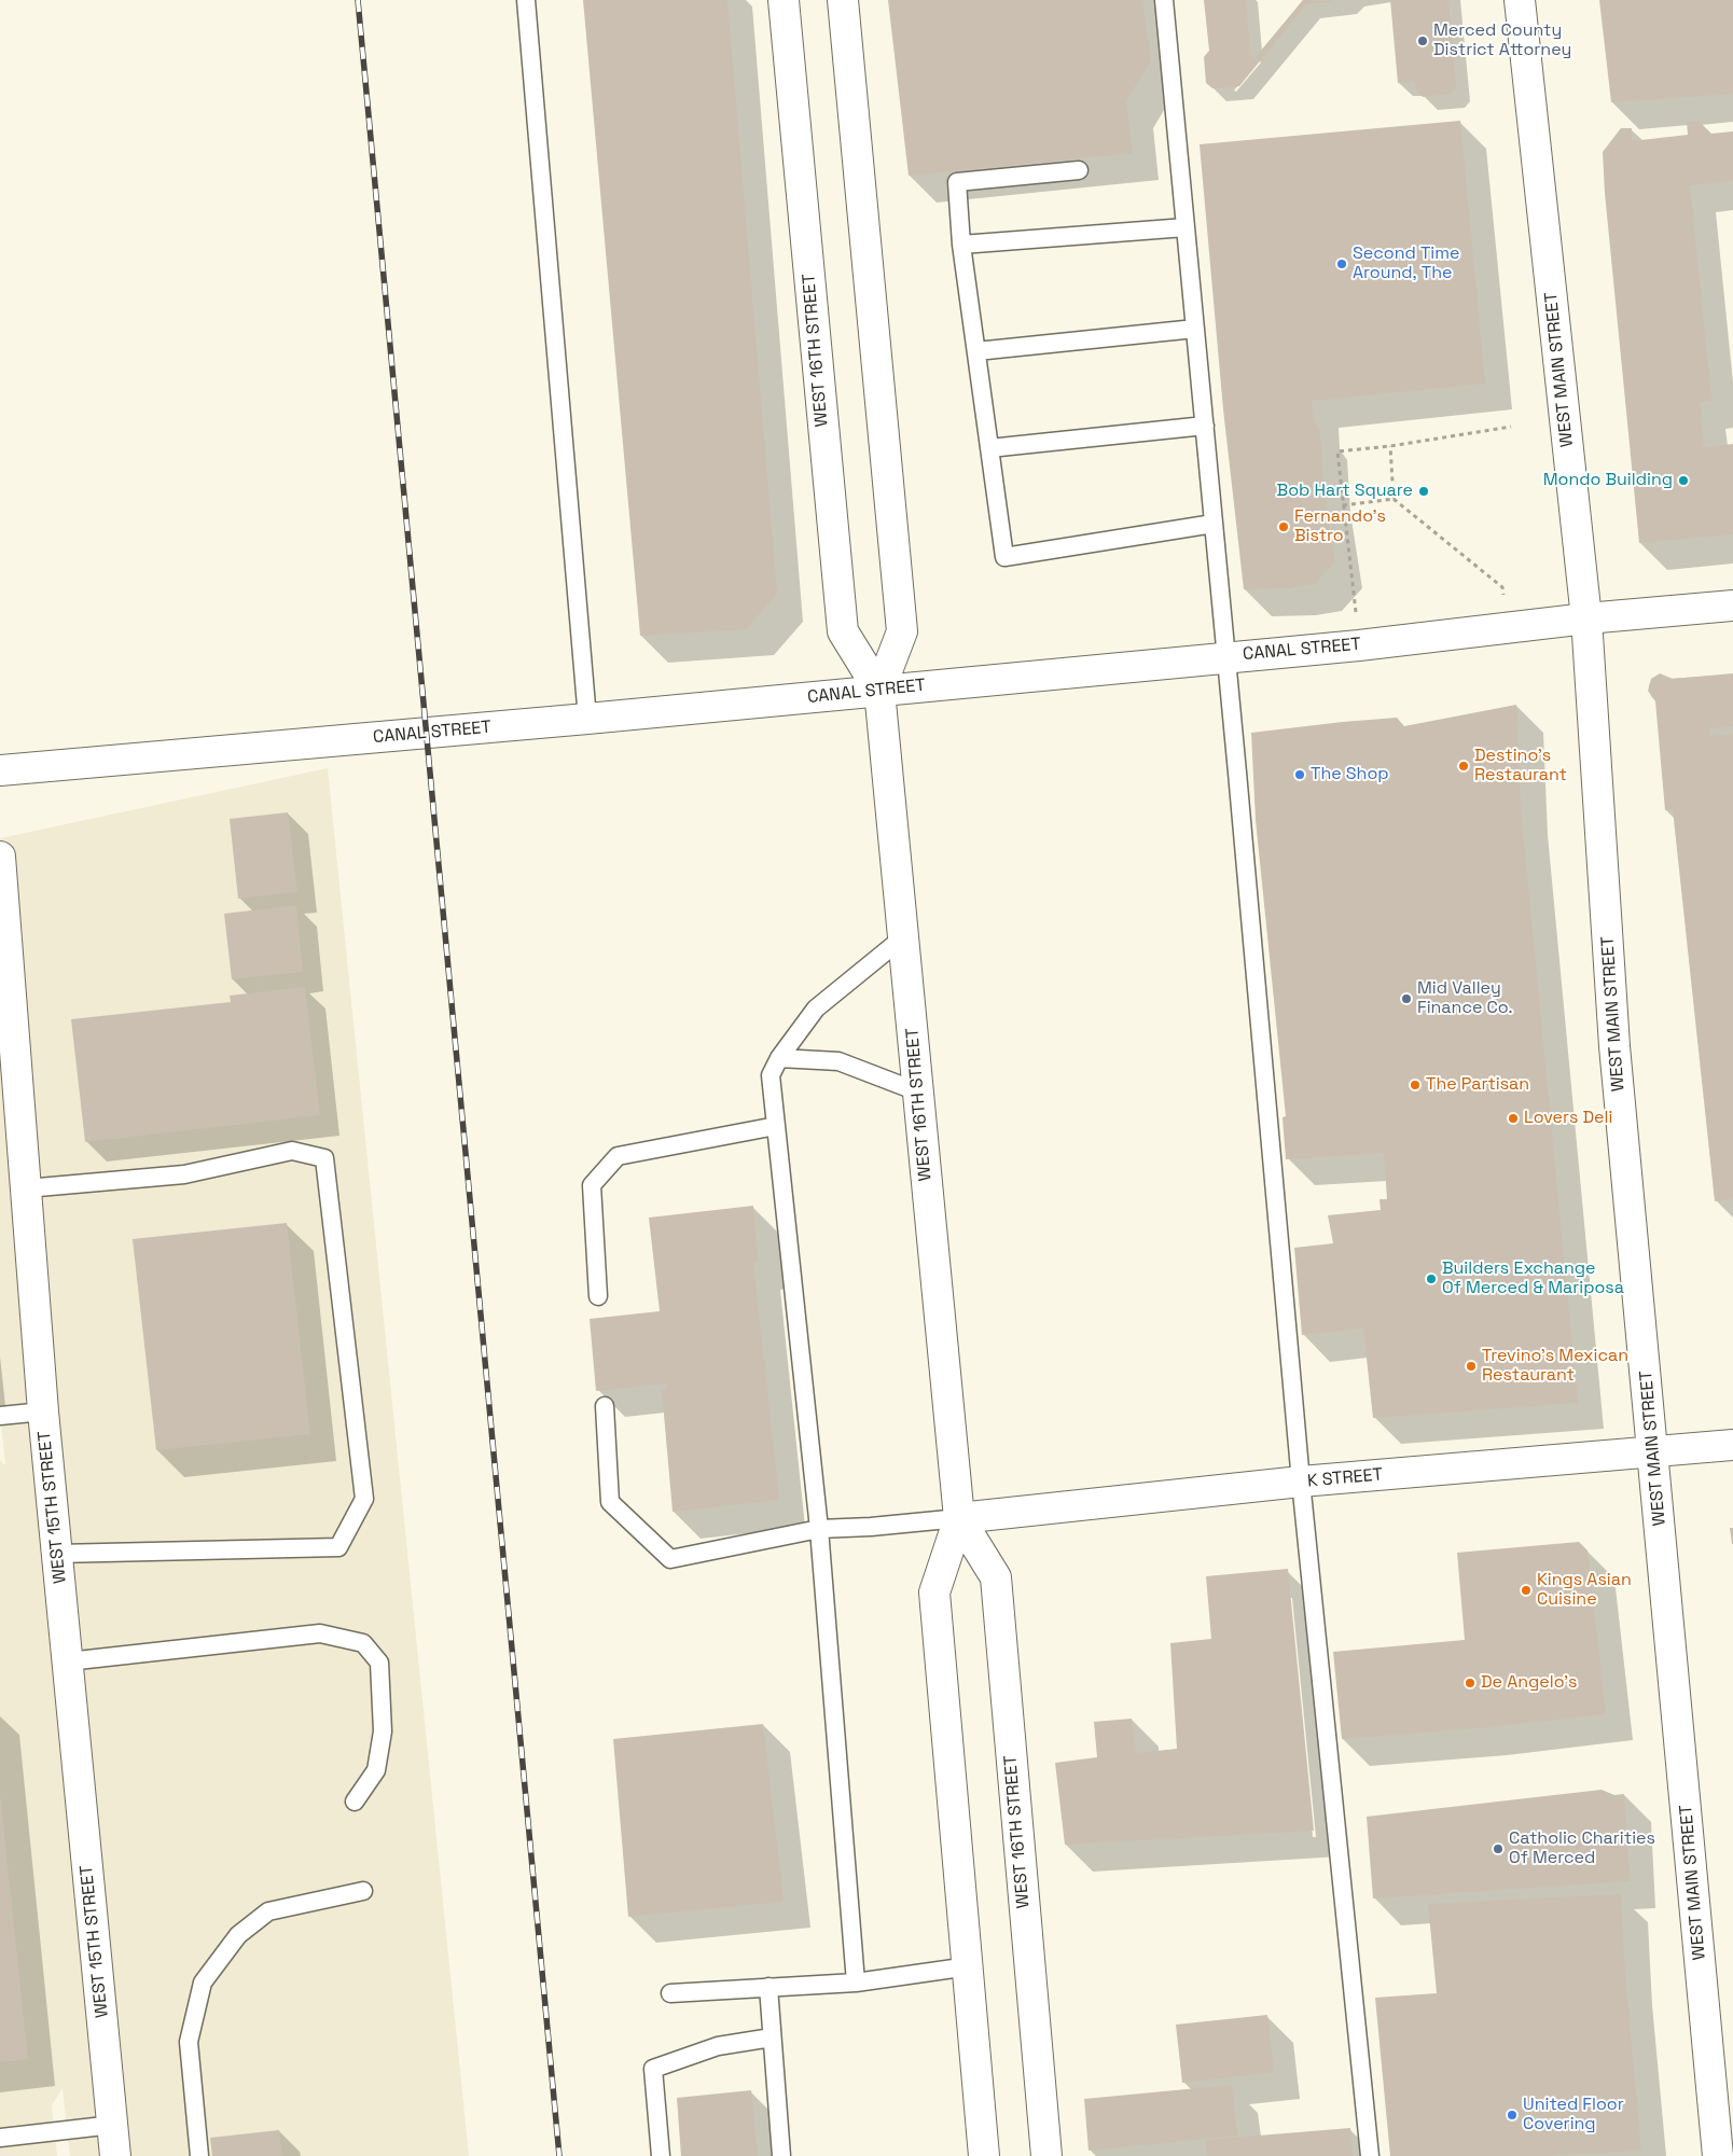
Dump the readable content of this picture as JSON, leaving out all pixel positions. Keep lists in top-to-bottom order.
{
  "streets": {
    "street": [
      "WEST 16TH STREET",
      "WEST MAIN STREET",
      "CANAL STREET",
      "K STREET",
      "WEST 15TH STREET"
    ]
  },
  "crossings": [
    ["WEST 16TH STREET", "CANAL STREET"],
    ["WEST 16TH STREET", "K STREET"],
    ["WEST MAIN STREET", "CANAL STREET"],
    ["WEST MAIN STREET", "K STREET"]
  ],
  "places": [
    "Merced County District Attorney",
    "Second Time Around, The",
    "Mondo Building",
    "Bob Hart Square",
    "Fernando's Bistro",
    "Destino's Restaurant",
    "The Shop",
    "Mid Valley Finance Co.",
    "The Partisan",
    "Lovers Deli",
    "Builders Exchange Of Merced & Mariposa",
    "Trevino's Mexican Restaurant",
    "Kings Asian Cuisine",
    "De Angelo's",
    "Catholic Charities Of Merced",
    "United Floor Covering"
  ]
}
